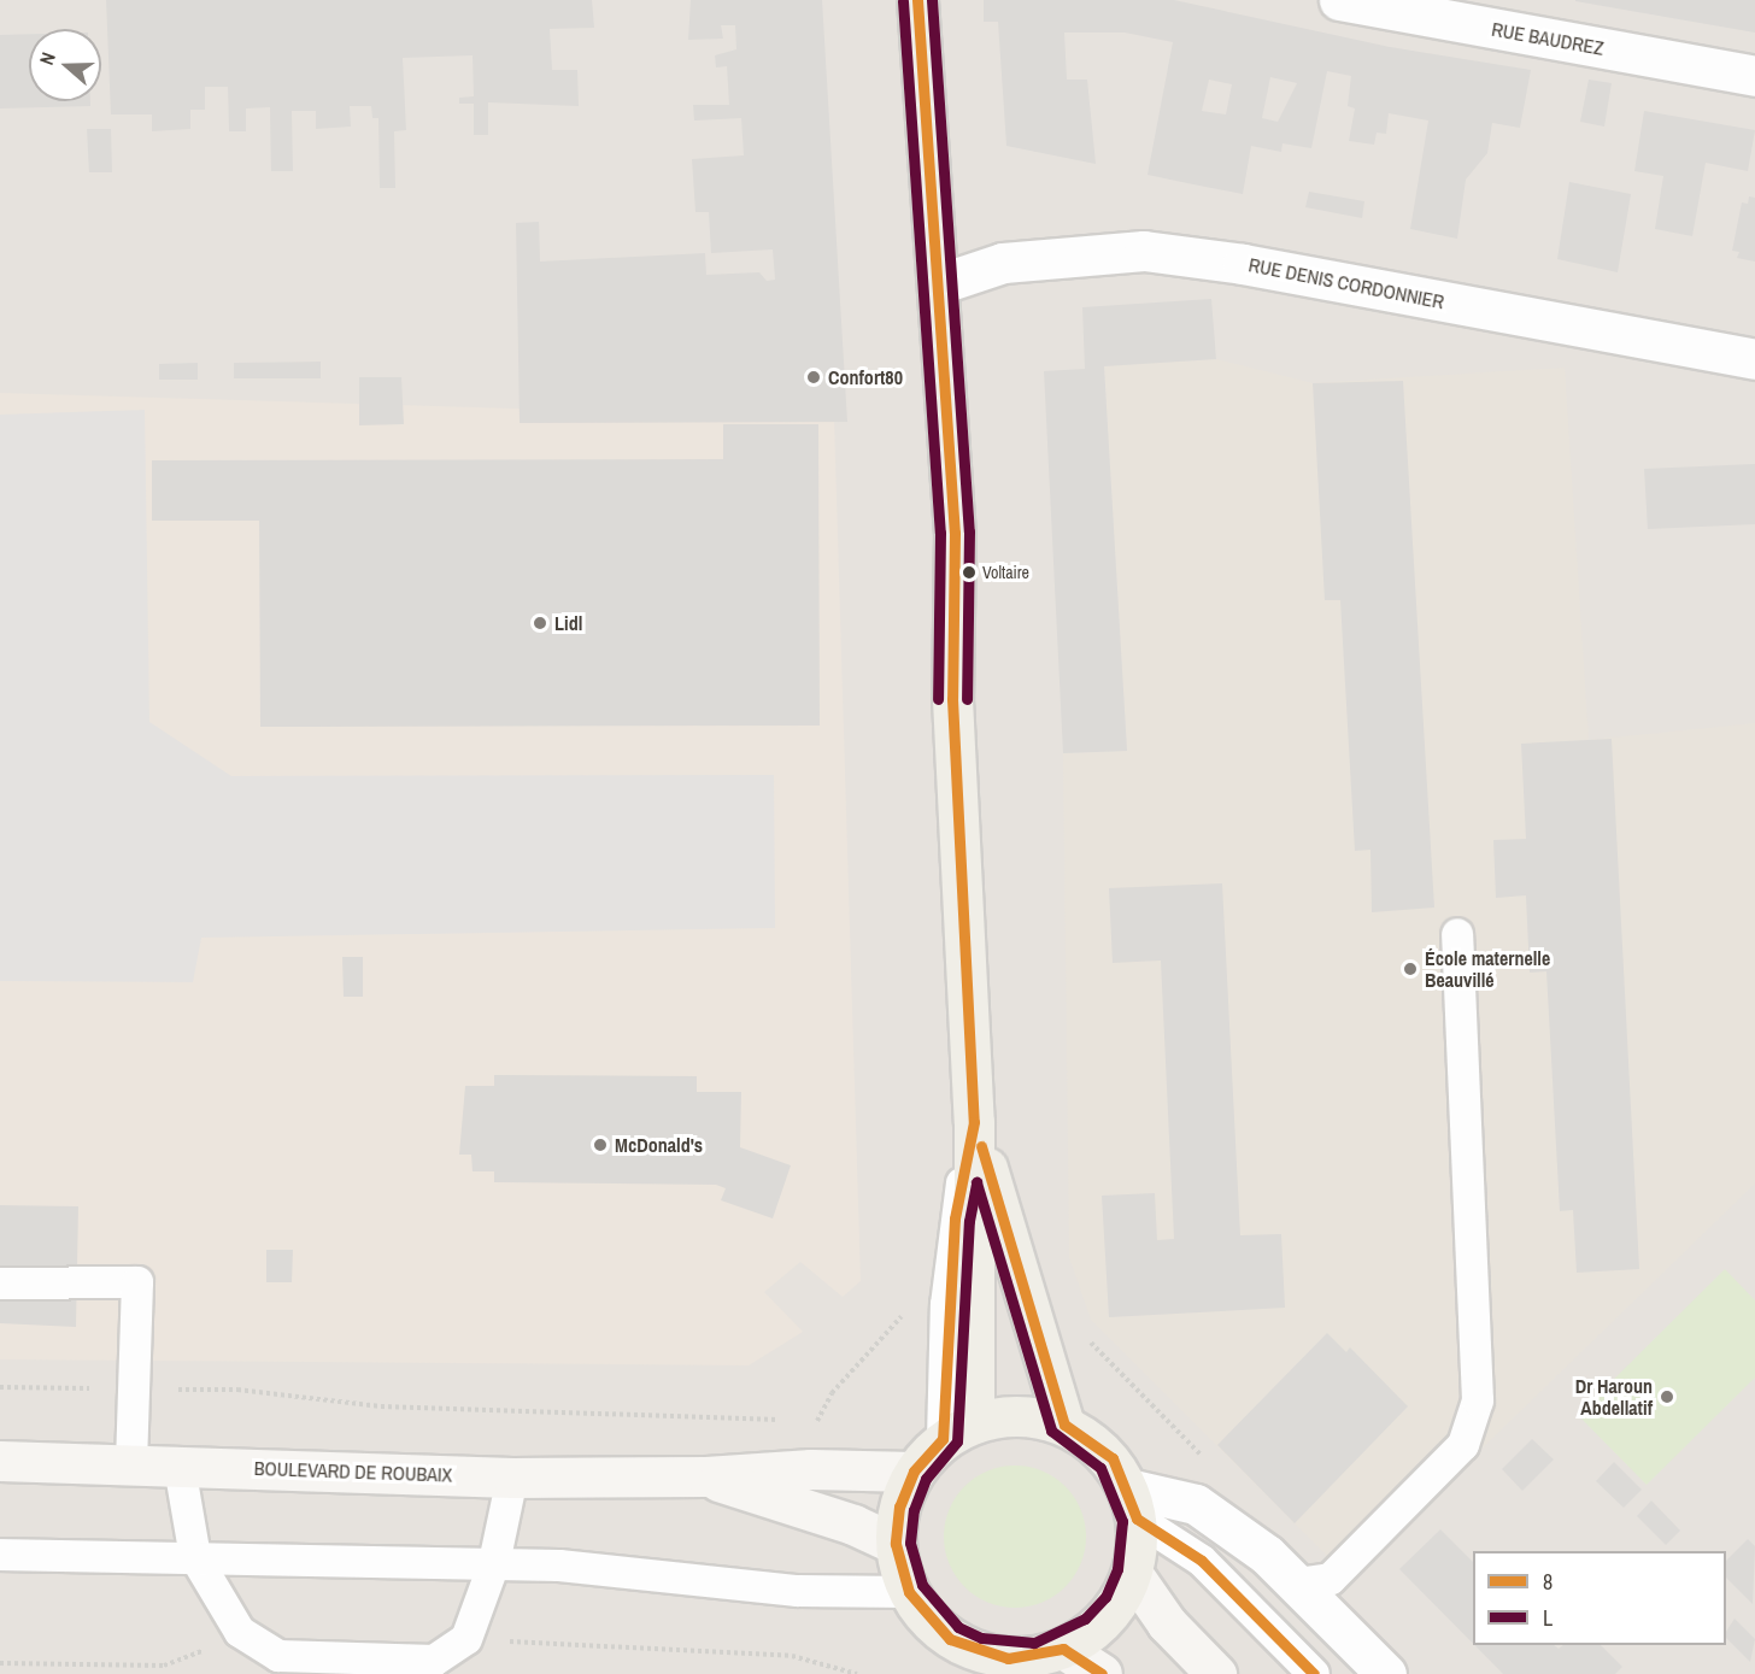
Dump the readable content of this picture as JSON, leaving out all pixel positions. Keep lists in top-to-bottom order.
{
  "streets": {
    "main road": ["BOULEVARD DE ROUBAIX"],
    "street": ["RUE BAUDREZ", "RUE DENIS CORDONNIER"]
  },
  "places": [
    "Confort80",
    "Voltaire",
    "Lidl",
    "École maternelle Beauvillé",
    "McDonald's",
    "Dr Haroun Abdellatif"
  ],
  "lines": ["transit line 8", "transit line L"],
  "legend": ["8", "L"],
  "north": "left"
}
